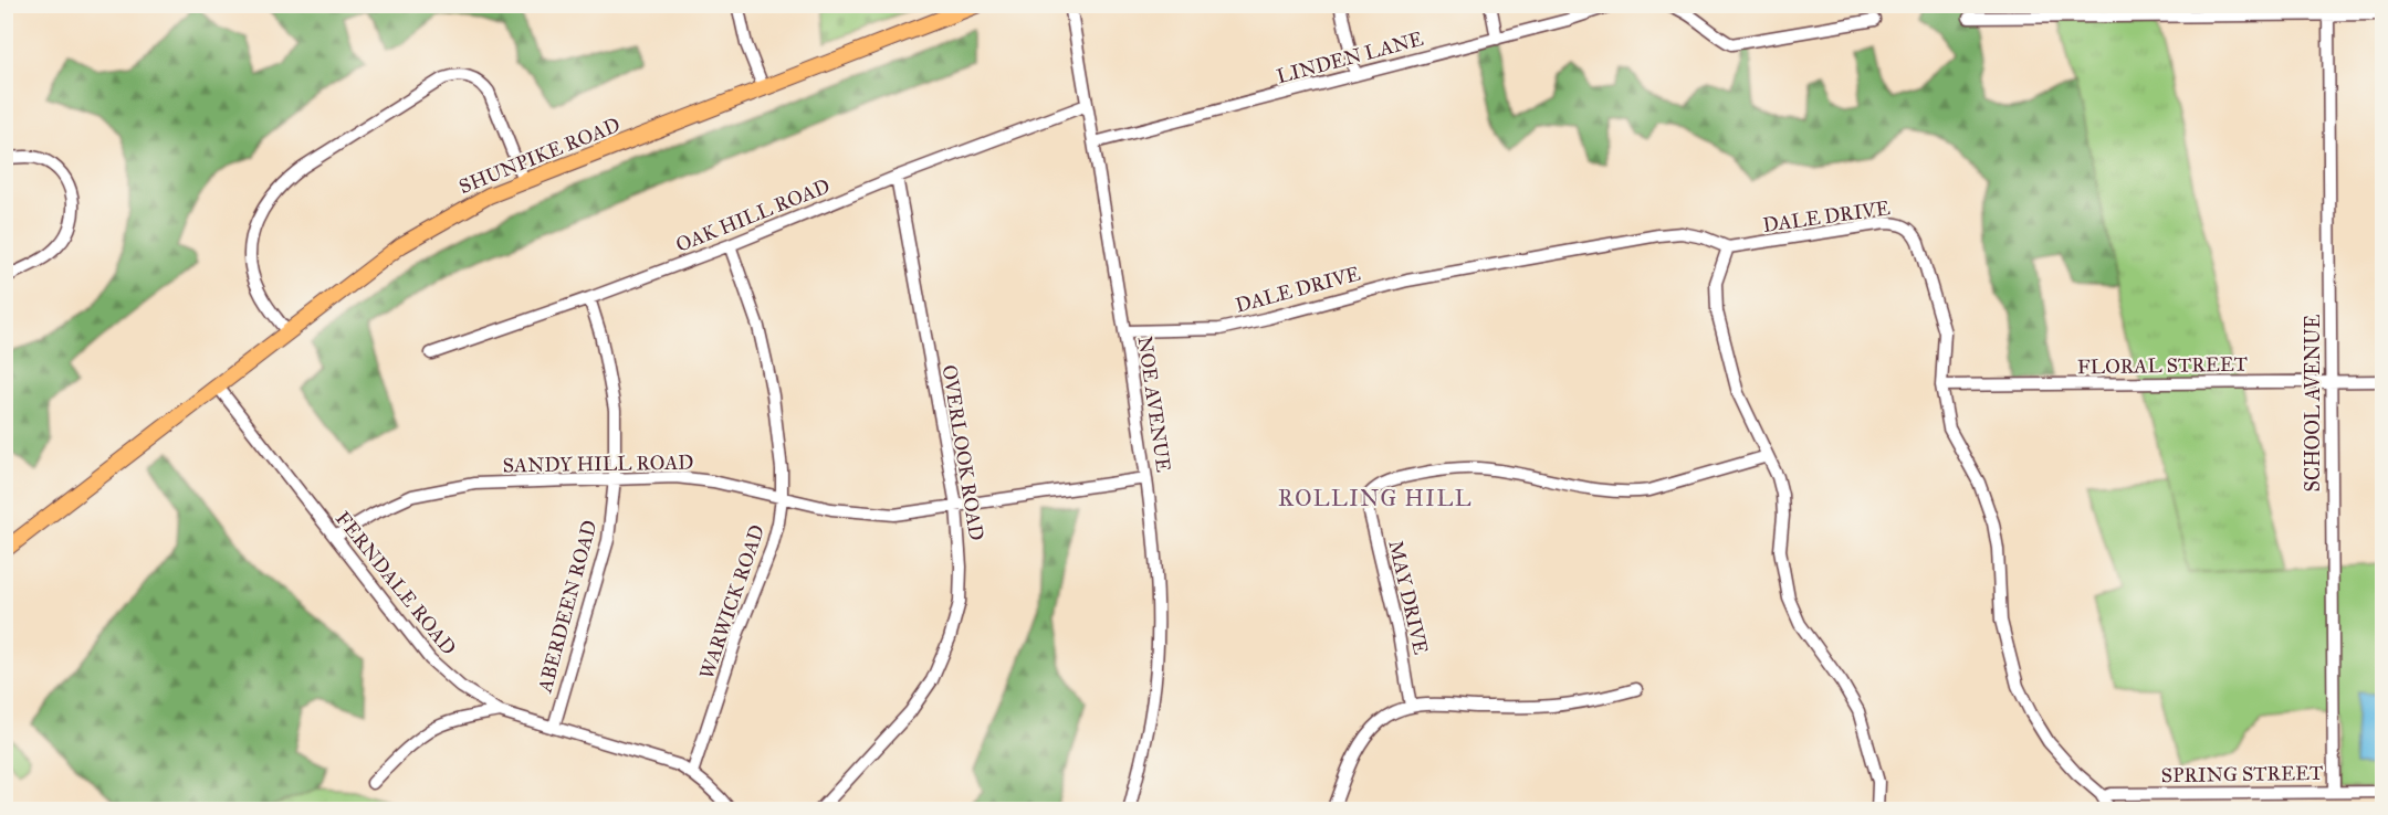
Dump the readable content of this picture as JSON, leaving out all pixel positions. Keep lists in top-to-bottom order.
{
  "streets": {
    "main road": ["SHUNPIKE ROAD"],
    "street": [
      "LINDEN LANE",
      "OAK HILL ROAD",
      "DALE DRIVE",
      "FLORAL STREET",
      "SCHOOL AVENUE",
      "NOE AVENUE",
      "OVERLOOK ROAD",
      "SANDY HILL ROAD",
      "FERNDALE ROAD",
      "MAY DRIVE",
      "WARWICK ROAD",
      "ABERDEEN ROAD",
      "SPRING STREET"
    ]
  },
  "crossings": [
    ["LINDEN LANE", "NOE AVENUE"],
    ["SHUNPIKE ROAD", "FERNDALE ROAD"],
    ["OAK HILL ROAD", "NOE AVENUE"],
    ["OAK HILL ROAD", "OVERLOOK ROAD"],
    ["OAK HILL ROAD", "WARWICK ROAD"],
    ["OAK HILL ROAD", "ABERDEEN ROAD"],
    ["DALE DRIVE", "FLORAL STREET"],
    ["DALE DRIVE", "NOE AVENUE"],
    ["DALE DRIVE", "SPRING STREET"],
    ["FLORAL STREET", "SCHOOL AVENUE"],
    ["SCHOOL AVENUE", "SPRING STREET"],
    ["NOE AVENUE", "SANDY HILL ROAD"],
    ["OVERLOOK ROAD", "SANDY HILL ROAD"],
    ["SANDY HILL ROAD", "FERNDALE ROAD"],
    ["SANDY HILL ROAD", "WARWICK ROAD"],
    ["SANDY HILL ROAD", "ABERDEEN ROAD"],
    ["FERNDALE ROAD", "WARWICK ROAD"],
    ["FERNDALE ROAD", "ABERDEEN ROAD"]
  ],
  "districts": ["ROLLING HILL"]
}
